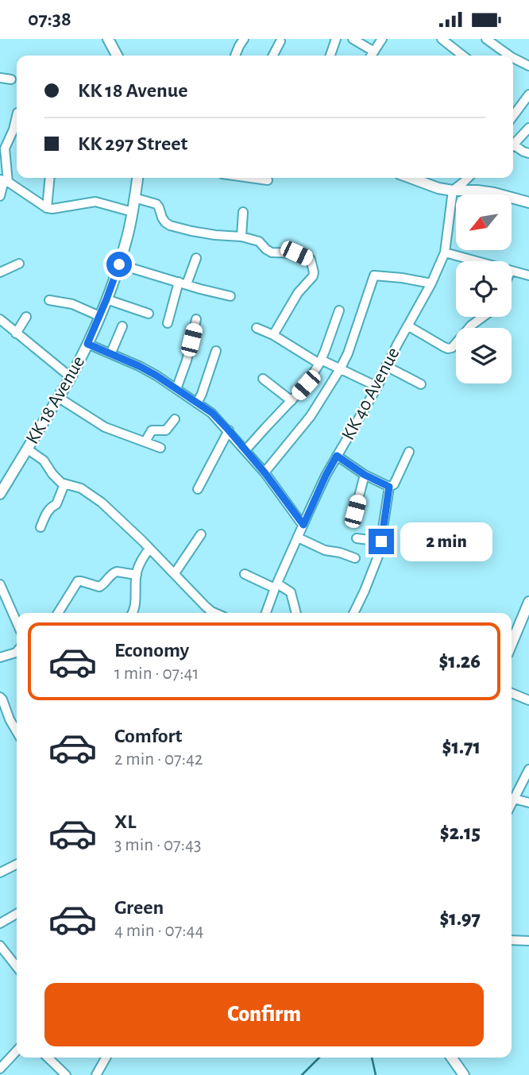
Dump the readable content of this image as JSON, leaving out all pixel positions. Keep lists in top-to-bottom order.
{
  "streets": {
    "main road": ["KK 18 Avenue"],
    "street": ["KK 40 Avenue"]
  },
  "north": "bottom left",
  "page": {
    "status": "07:38",
    "banner": ["KK 18 Avenue", "KK 297 Street"],
    "bubble": "2 min",
    "list": [
      {
        "name": "Economy",
        "note": "1 min · 07:41",
        "value": "$1.26"
      },
      {
        "name": "Comfort",
        "note": "2 min · 07:42",
        "value": "$1.71"
      },
      {
        "name": "XL",
        "note": "3 min · 07:43",
        "value": "$2.15"
      },
      {
        "name": "Green",
        "note": "4 min · 07:44",
        "value": "$1.97"
      }
    ],
    "buttons": "Confirm"
  }
}
